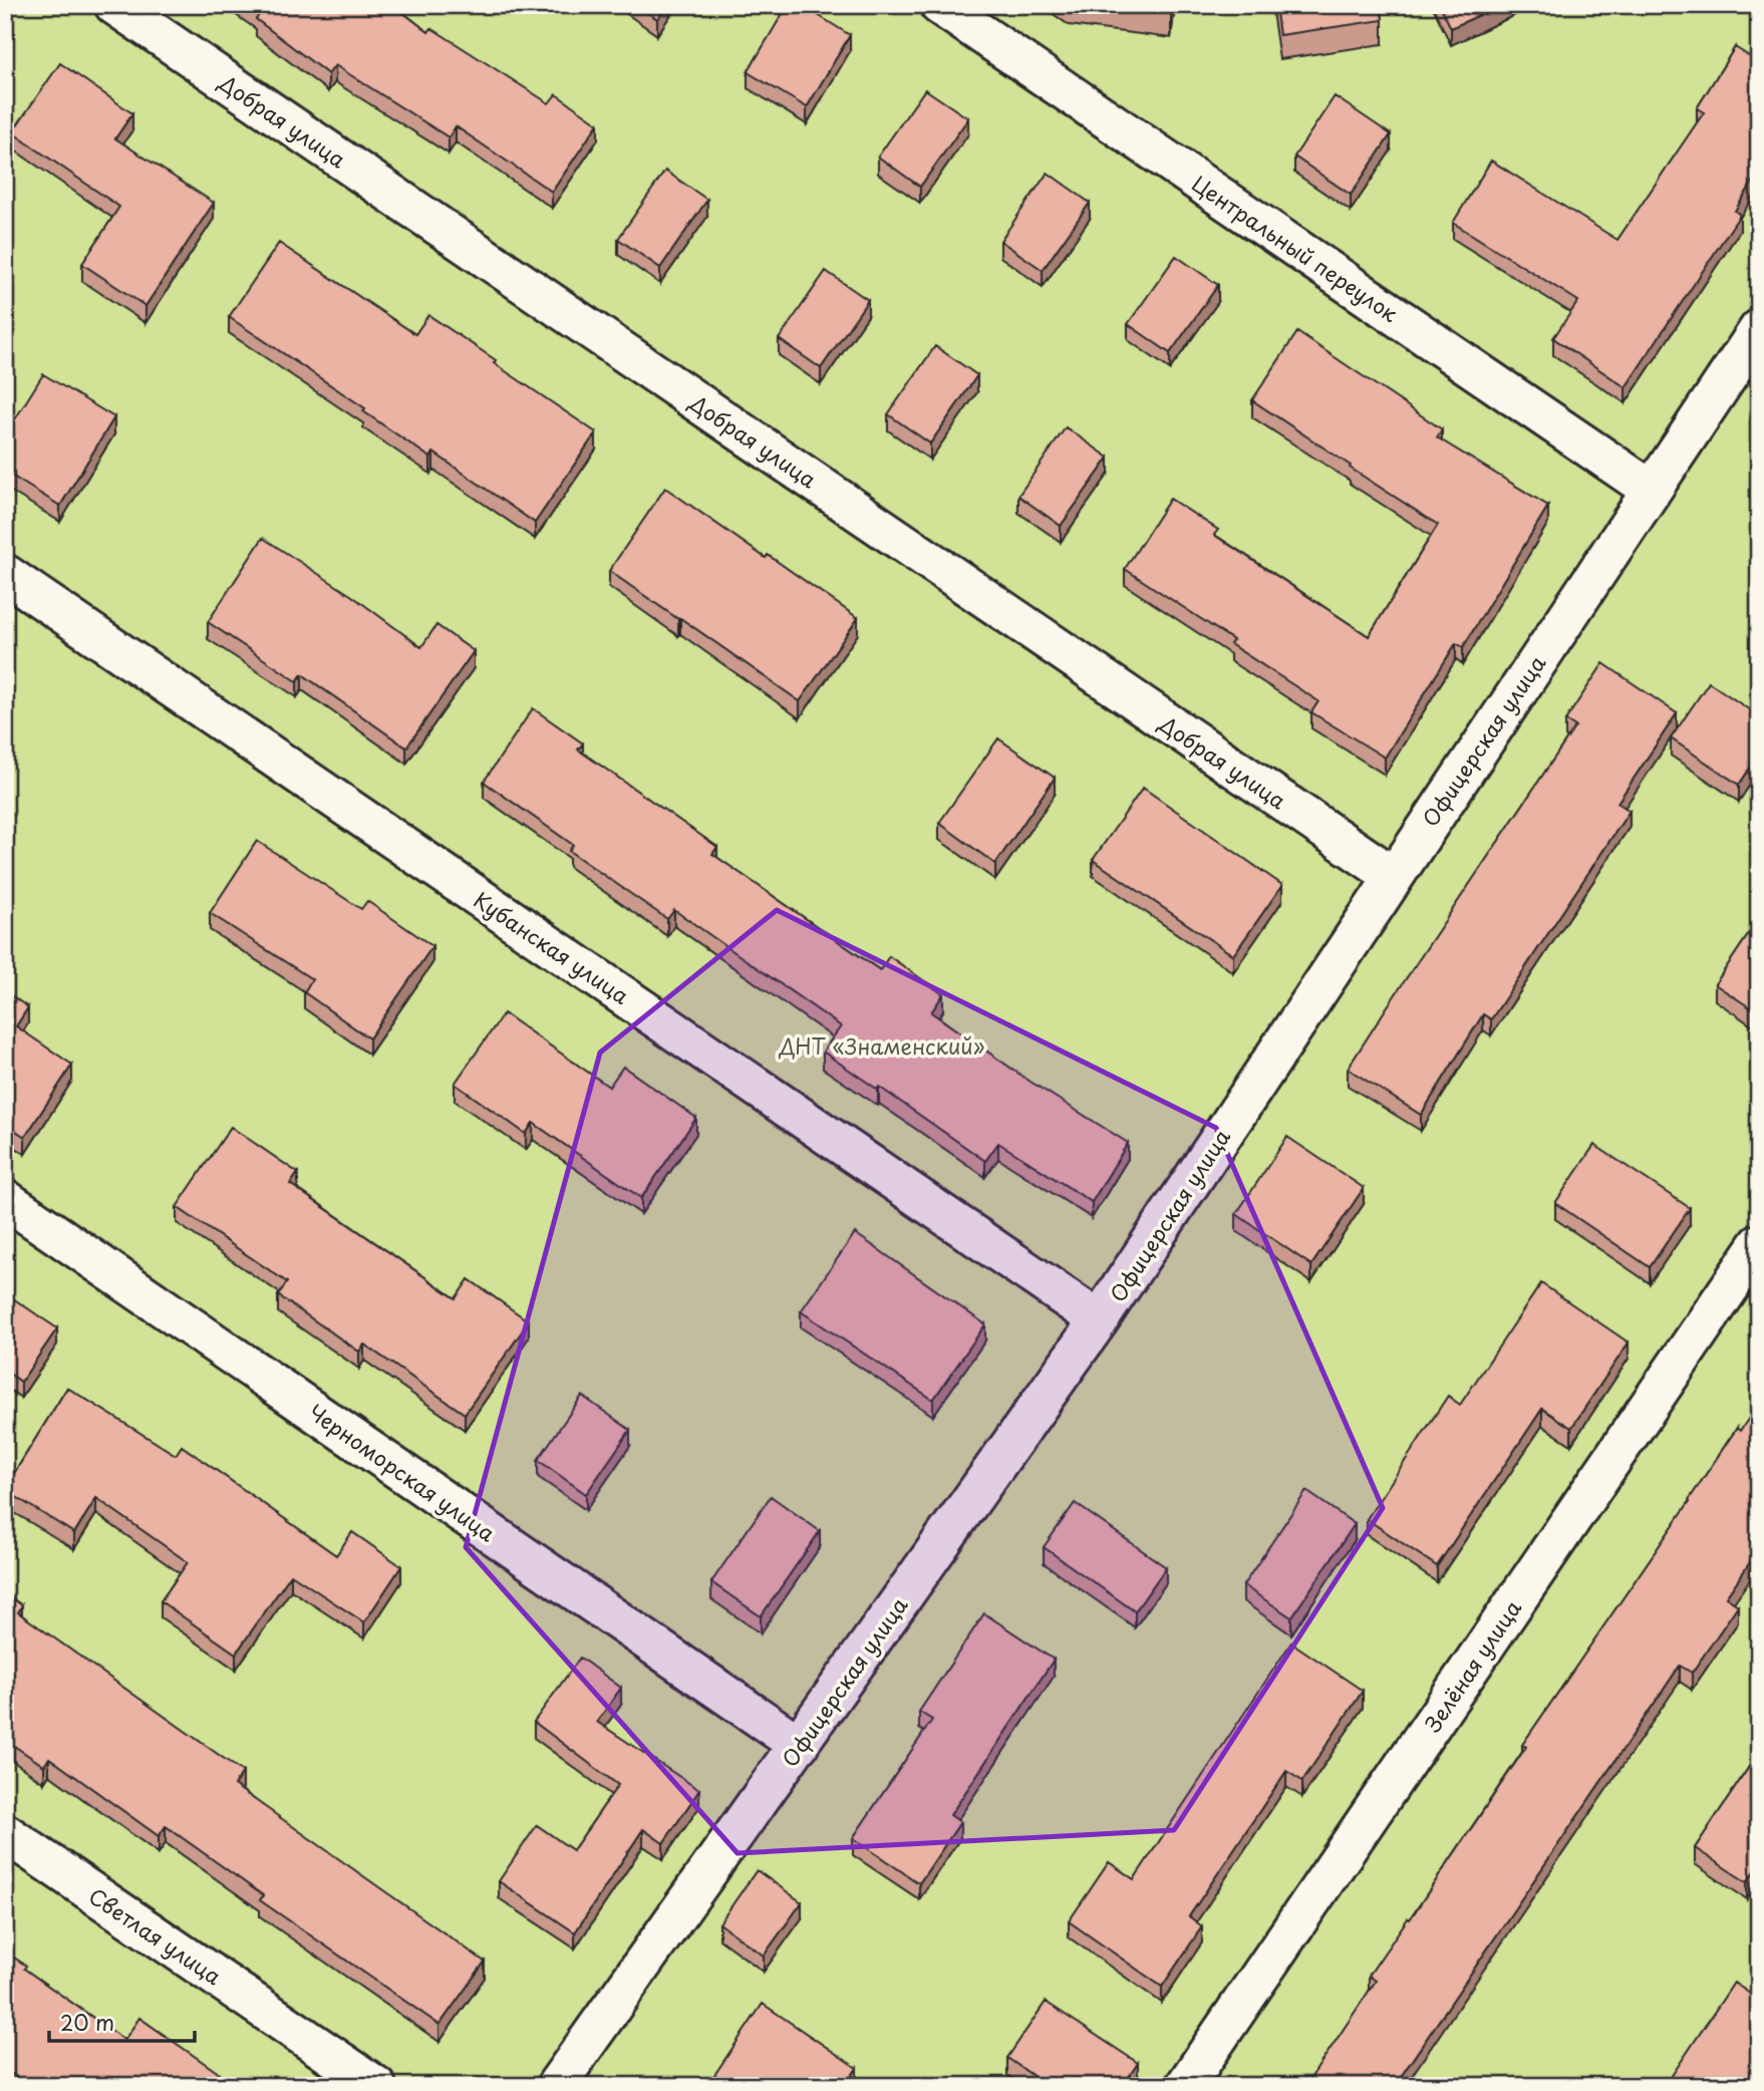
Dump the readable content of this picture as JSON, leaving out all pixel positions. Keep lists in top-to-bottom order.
{
  "streets": {
    "street": [
      "Добрая улица",
      "Центральный переулок",
      "Офицерская улица",
      "Кубанская улица",
      "Черноморская улица",
      "Зелёная улица",
      "Светлая улица"
    ]
  },
  "crossings": [
    ["Добрая улица", "Офицерская улица"],
    ["Центральный переулок", "Офицерская улица"],
    ["Офицерская улица", "Кубанская улица"],
    ["Офицерская улица", "Черноморская улица"]
  ],
  "parks": ["ДНТ «Знаменский»"],
  "scale_bar": "20 m"
}
